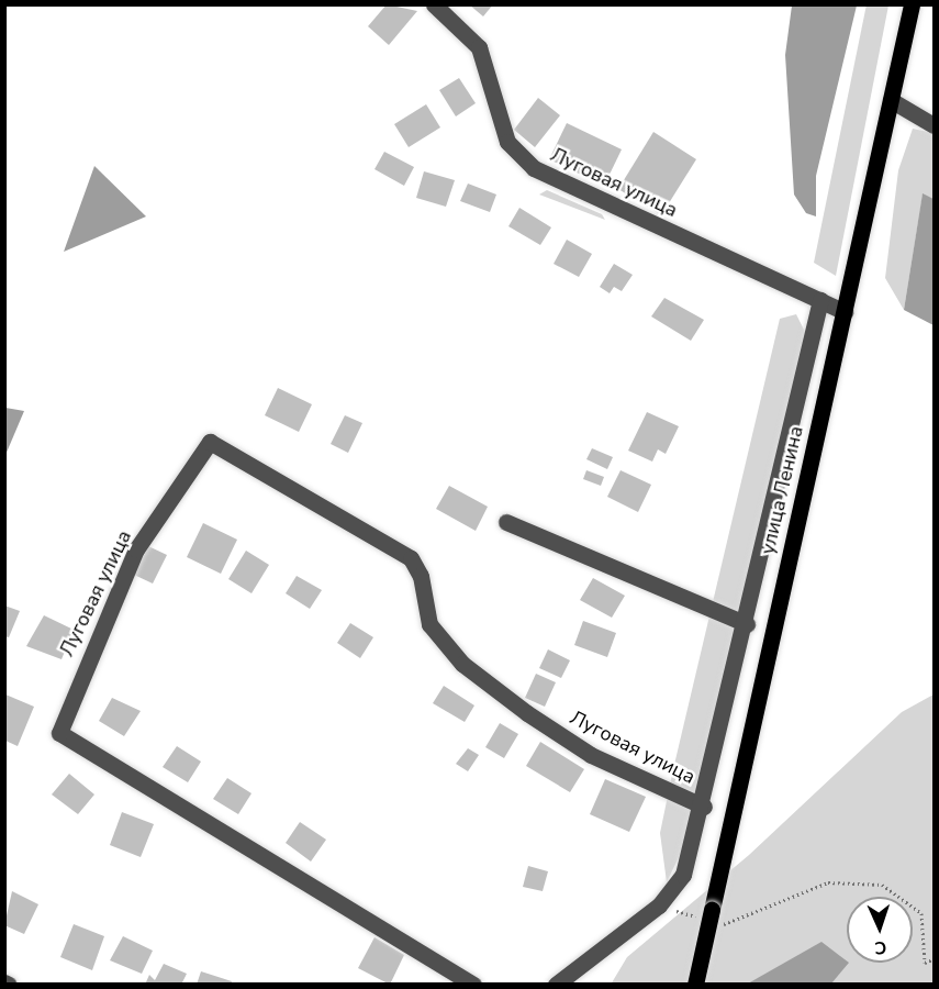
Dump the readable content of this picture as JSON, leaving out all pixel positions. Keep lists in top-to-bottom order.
{
  "streets": {
    "main road": ["улица Ленина"],
    "street": ["Луговая улица"]
  },
  "crossings": [
    ["Луговая улица", "улица Ленина"]
  ],
  "north": "bottom"
}
